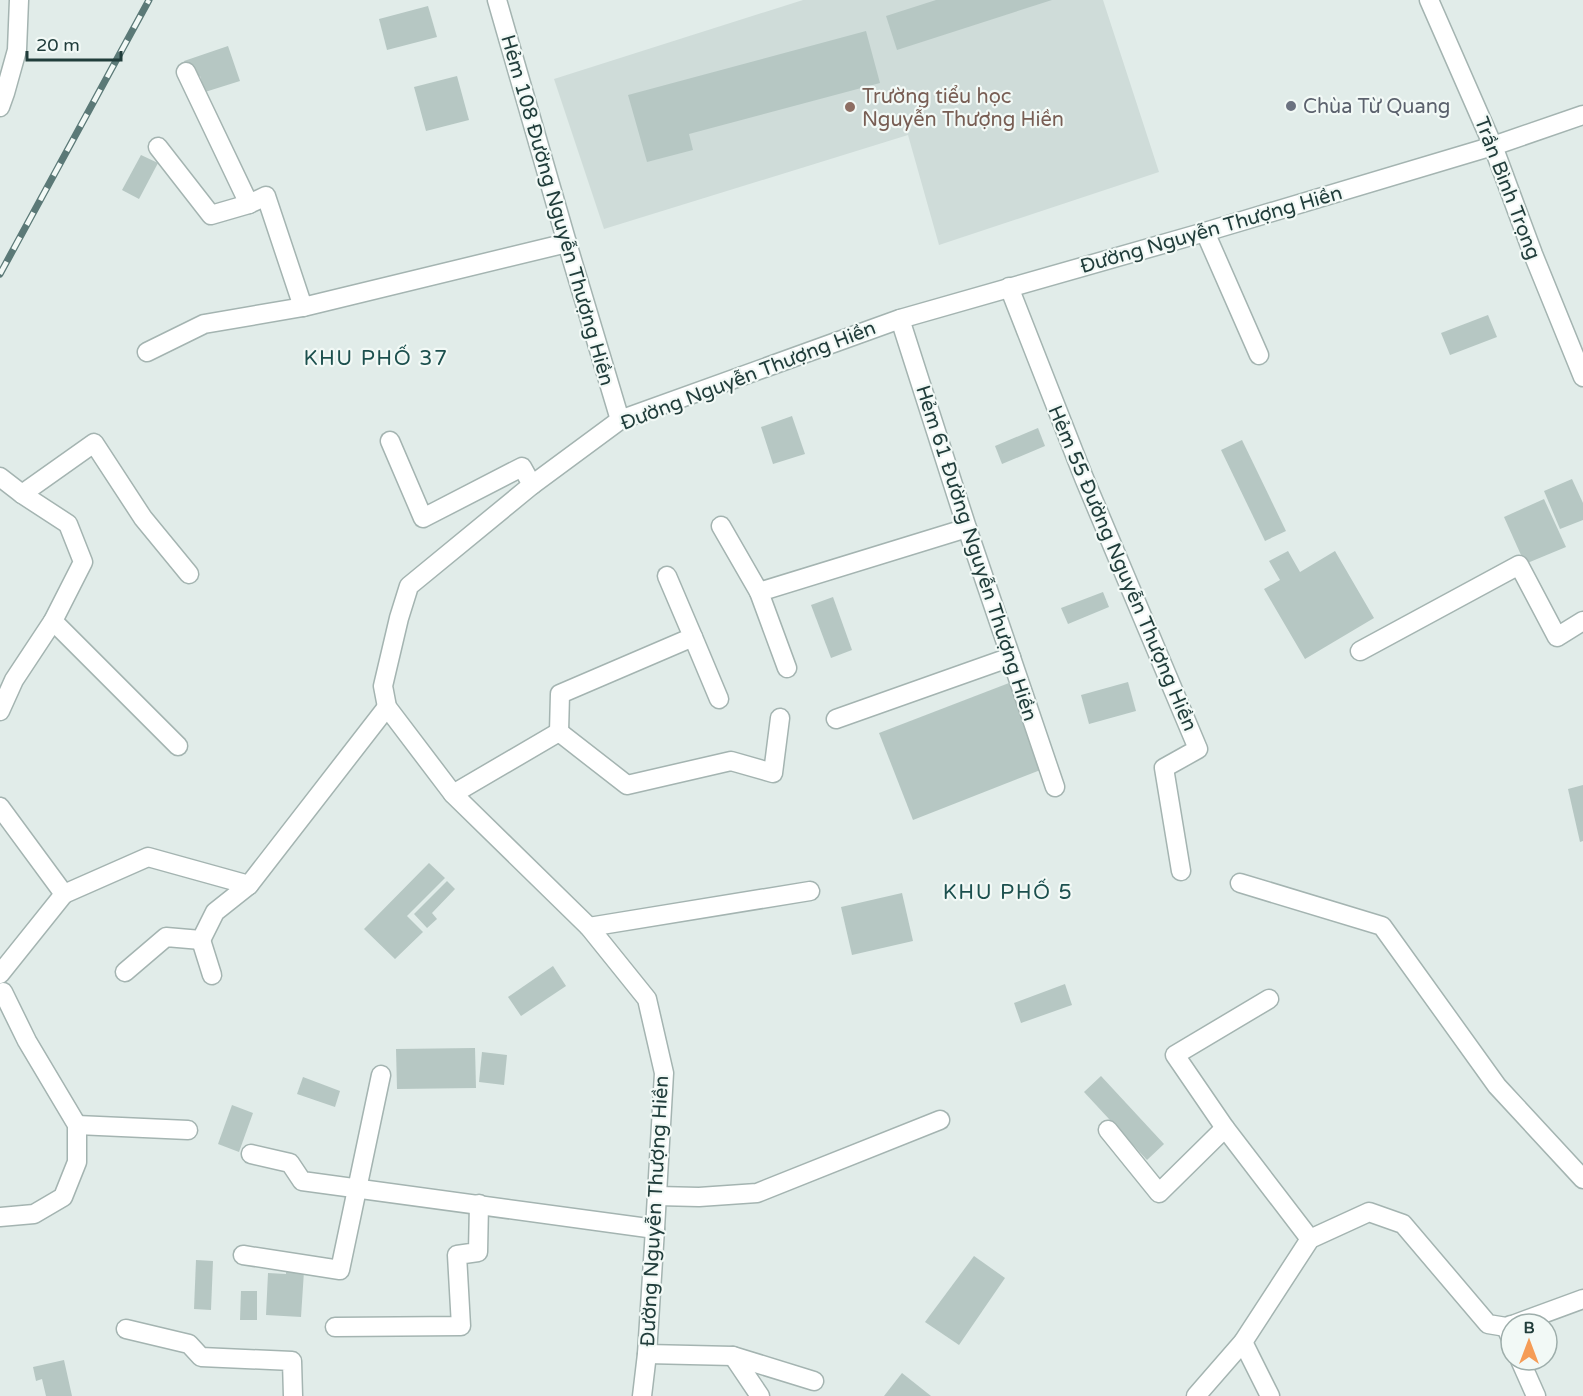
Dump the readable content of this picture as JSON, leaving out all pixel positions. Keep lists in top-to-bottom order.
{
  "streets": {
    "street": [
      "Trần Bình Trọng",
      "Hẻm 108 Đường Nguyễn Thượng Hiền",
      "Đường Nguyễn Thượng Hiền",
      "Hẻm 61 Đường Nguyễn Thượng Hiền",
      "Hẻm 55 Đường Nguyễn Thượng Hiền"
    ]
  },
  "crossings": [
    ["Trần Bình Trọng", "Đường Nguyễn Thượng Hiền"],
    ["Hẻm 108 Đường Nguyễn Thượng Hiền", "Đường Nguyễn Thượng Hiền"],
    ["Đường Nguyễn Thượng Hiền", "Hẻm 61 Đường Nguyễn Thượng Hiền"],
    ["Đường Nguyễn Thượng Hiền", "Hẻm 55 Đường Nguyễn Thượng Hiền"]
  ],
  "districts": ["KHU PHỐ 37", "KHU PHỐ 5"],
  "places": ["Chùa Từ Quang", "Trường tiểu học Nguyễn Thượng Hiền"],
  "scale_bar": "20 m",
  "north": "top"
}
